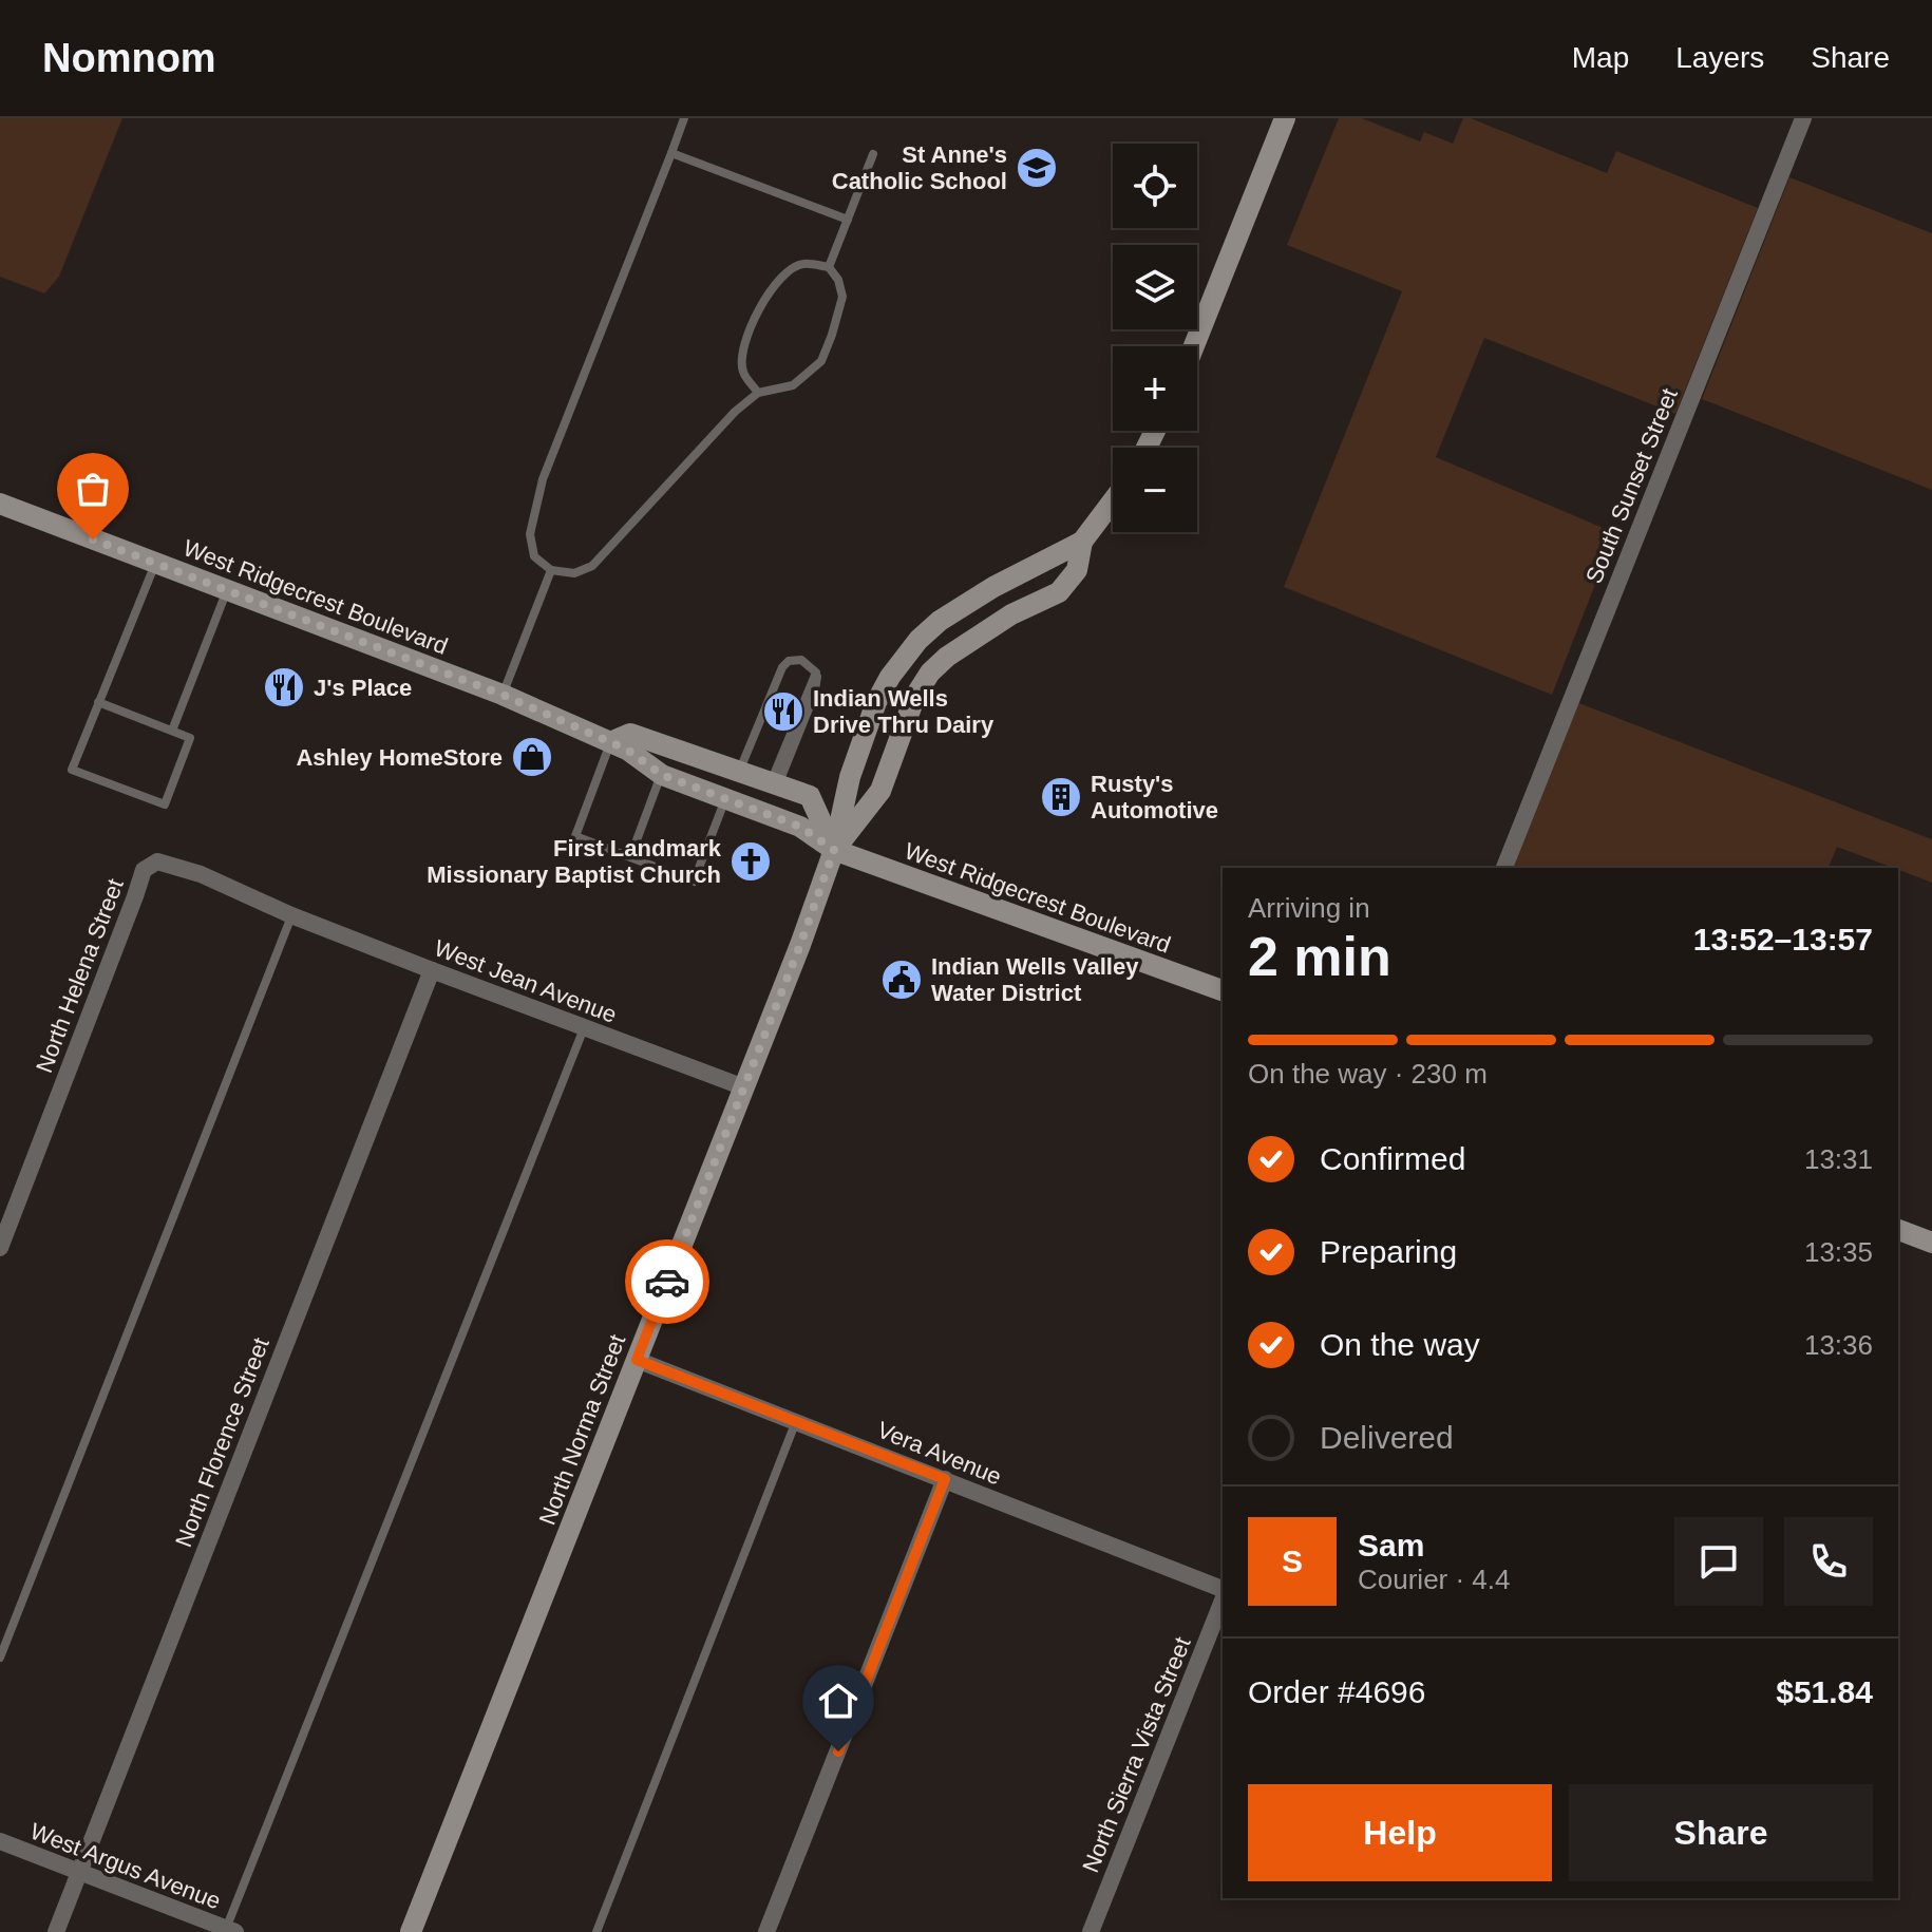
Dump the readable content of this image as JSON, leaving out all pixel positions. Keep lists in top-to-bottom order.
{
  "streets": {
    "main road": ["West Ridgecrest Boulevard", "North Norma Street"],
    "street": [
      "South Sunset Street",
      "North Helena Street",
      "West Jean Avenue",
      "North Florence Street",
      "Vera Avenue",
      "North Sierra Vista Street",
      "West Argus Avenue"
    ]
  },
  "crossings": [
    ["West Ridgecrest Boulevard", "North Norma Street"],
    ["North Helena Street", "West Jean Avenue"],
    ["West Jean Avenue", "North Norma Street"],
    ["West Jean Avenue", "North Florence Street"],
    ["North Norma Street", "Vera Avenue"],
    ["North Florence Street", "West Argus Avenue"]
  ],
  "places": {
    "school or university": ["St Anne's Catholic School"],
    "restaurant": ["J's Place", "Indian Wells Drive Thru Dairy"],
    "shop": ["Ashley HomeStore"],
    "building": ["Rusty's Automotive"],
    "church": ["First Landmark Missionary Baptist Church"],
    "public building": ["Indian Wells Valley Water District"]
  },
  "page": {
    "header": "Nomnom",
    "nav": ["Map", "Layers", "Share"],
    "map_buttons": ["+", "−"],
    "heading": ["2 min", "Arriving in", "13:52–13:57"],
    "panel": [
      "Sam",
      "Courier · 4.4",
      "Order #4696",
      "$51.84"
    ],
    "bar": "On the way · 230 m",
    "list": [
      ["Confirmed", "13:31"],
      ["Preparing", "13:35"],
      ["On the way", "13:36"],
      "Delivered"
    ],
    "round": "S",
    "buttons": ["Help", "Share"]
  }
}
